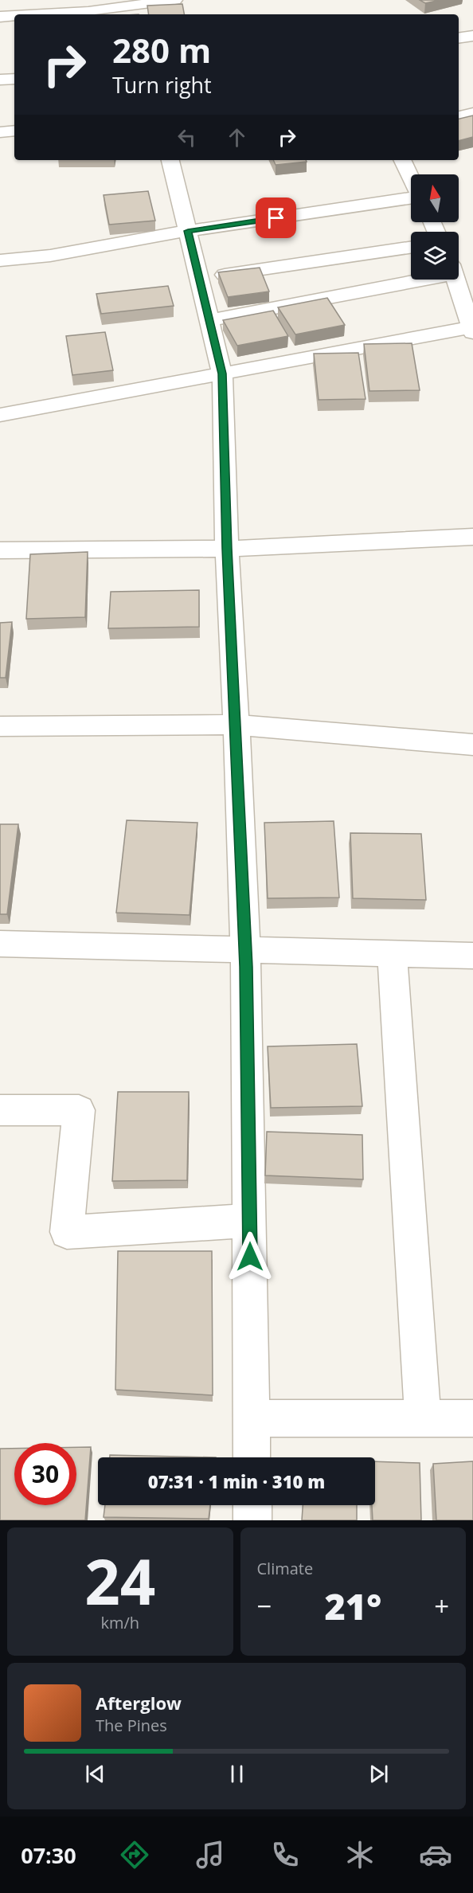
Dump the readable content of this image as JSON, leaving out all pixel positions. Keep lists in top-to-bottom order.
{
  "north": "top",
  "page": {
    "turn": ["280 m", "Turn right"],
    "limit": "30",
    "trip": "07:31 · 1 min · 310 m",
    "tile": [
      ["24", "km/h"],
      "Climate"
    ],
    "heat": ["−", "21°", "+"],
    "song": ["Afterglow", "The Pines"],
    "tabs": "07:30"
  }
}
